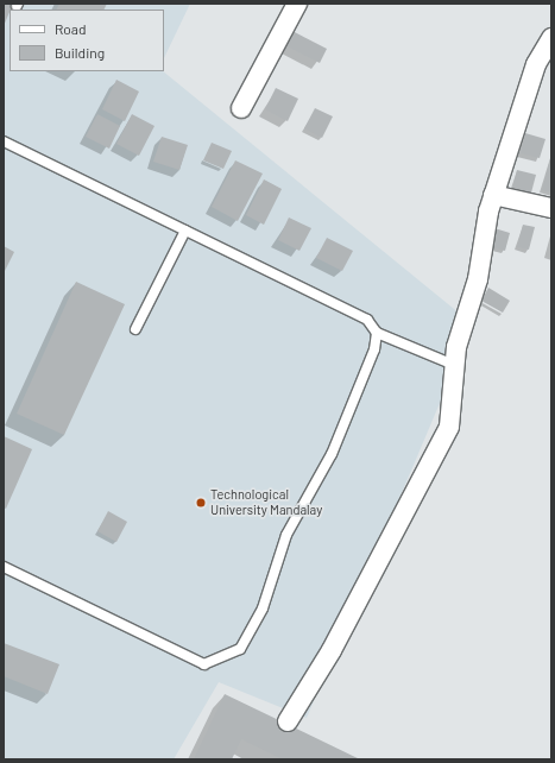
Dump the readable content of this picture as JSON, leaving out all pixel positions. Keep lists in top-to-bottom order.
{
  "places": ["Technological University Mandalay"],
  "legend": ["Road", "Building"]
}
